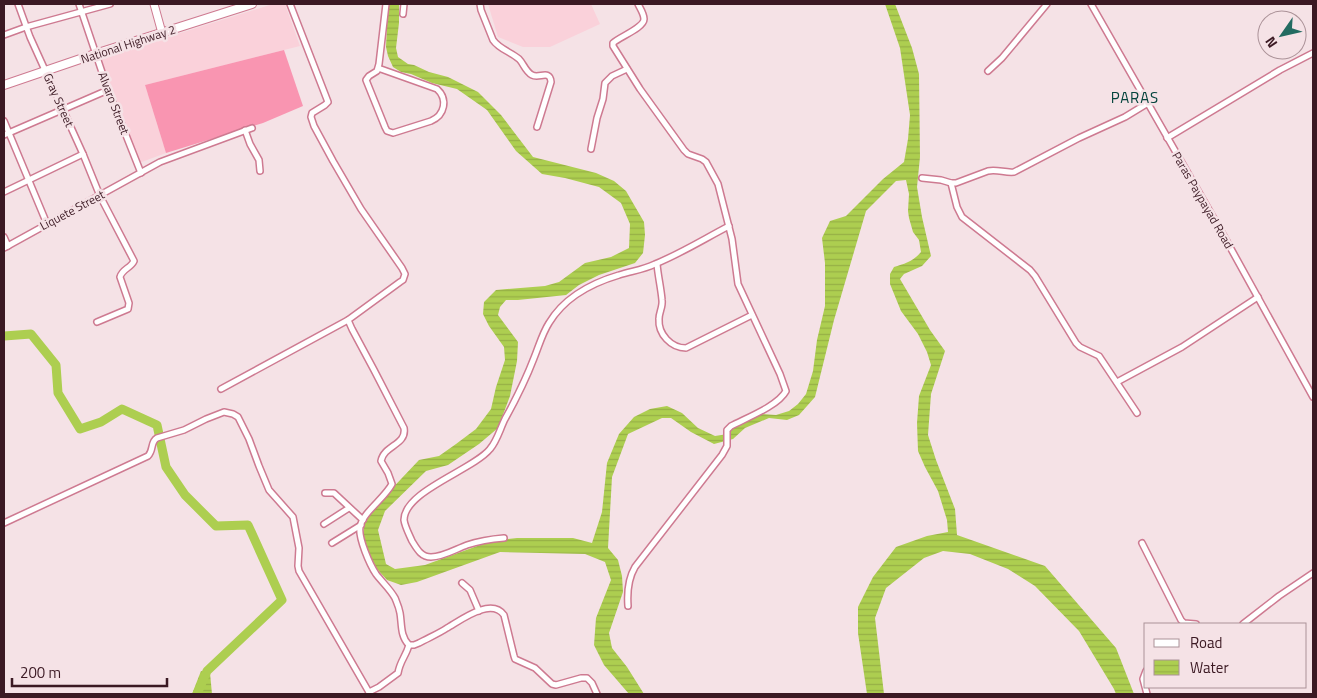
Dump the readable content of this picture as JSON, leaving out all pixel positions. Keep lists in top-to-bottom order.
{
  "streets": {
    "main road": ["National Highway 2"],
    "street": [
      "Gray Street",
      "Alvaro Street",
      "Paras Paypayad Road",
      "Liquete Street"
    ]
  },
  "crossings": [
    ["National Highway 2", "Gray Street"],
    ["National Highway 2", "Alvaro Street"],
    ["Gray Street", "Liquete Street"],
    ["Alvaro Street", "Liquete Street"]
  ],
  "districts": ["PARAS"],
  "legend": ["Road", "Water"],
  "scale_bar": "200 m",
  "north": "bottom left"
}
